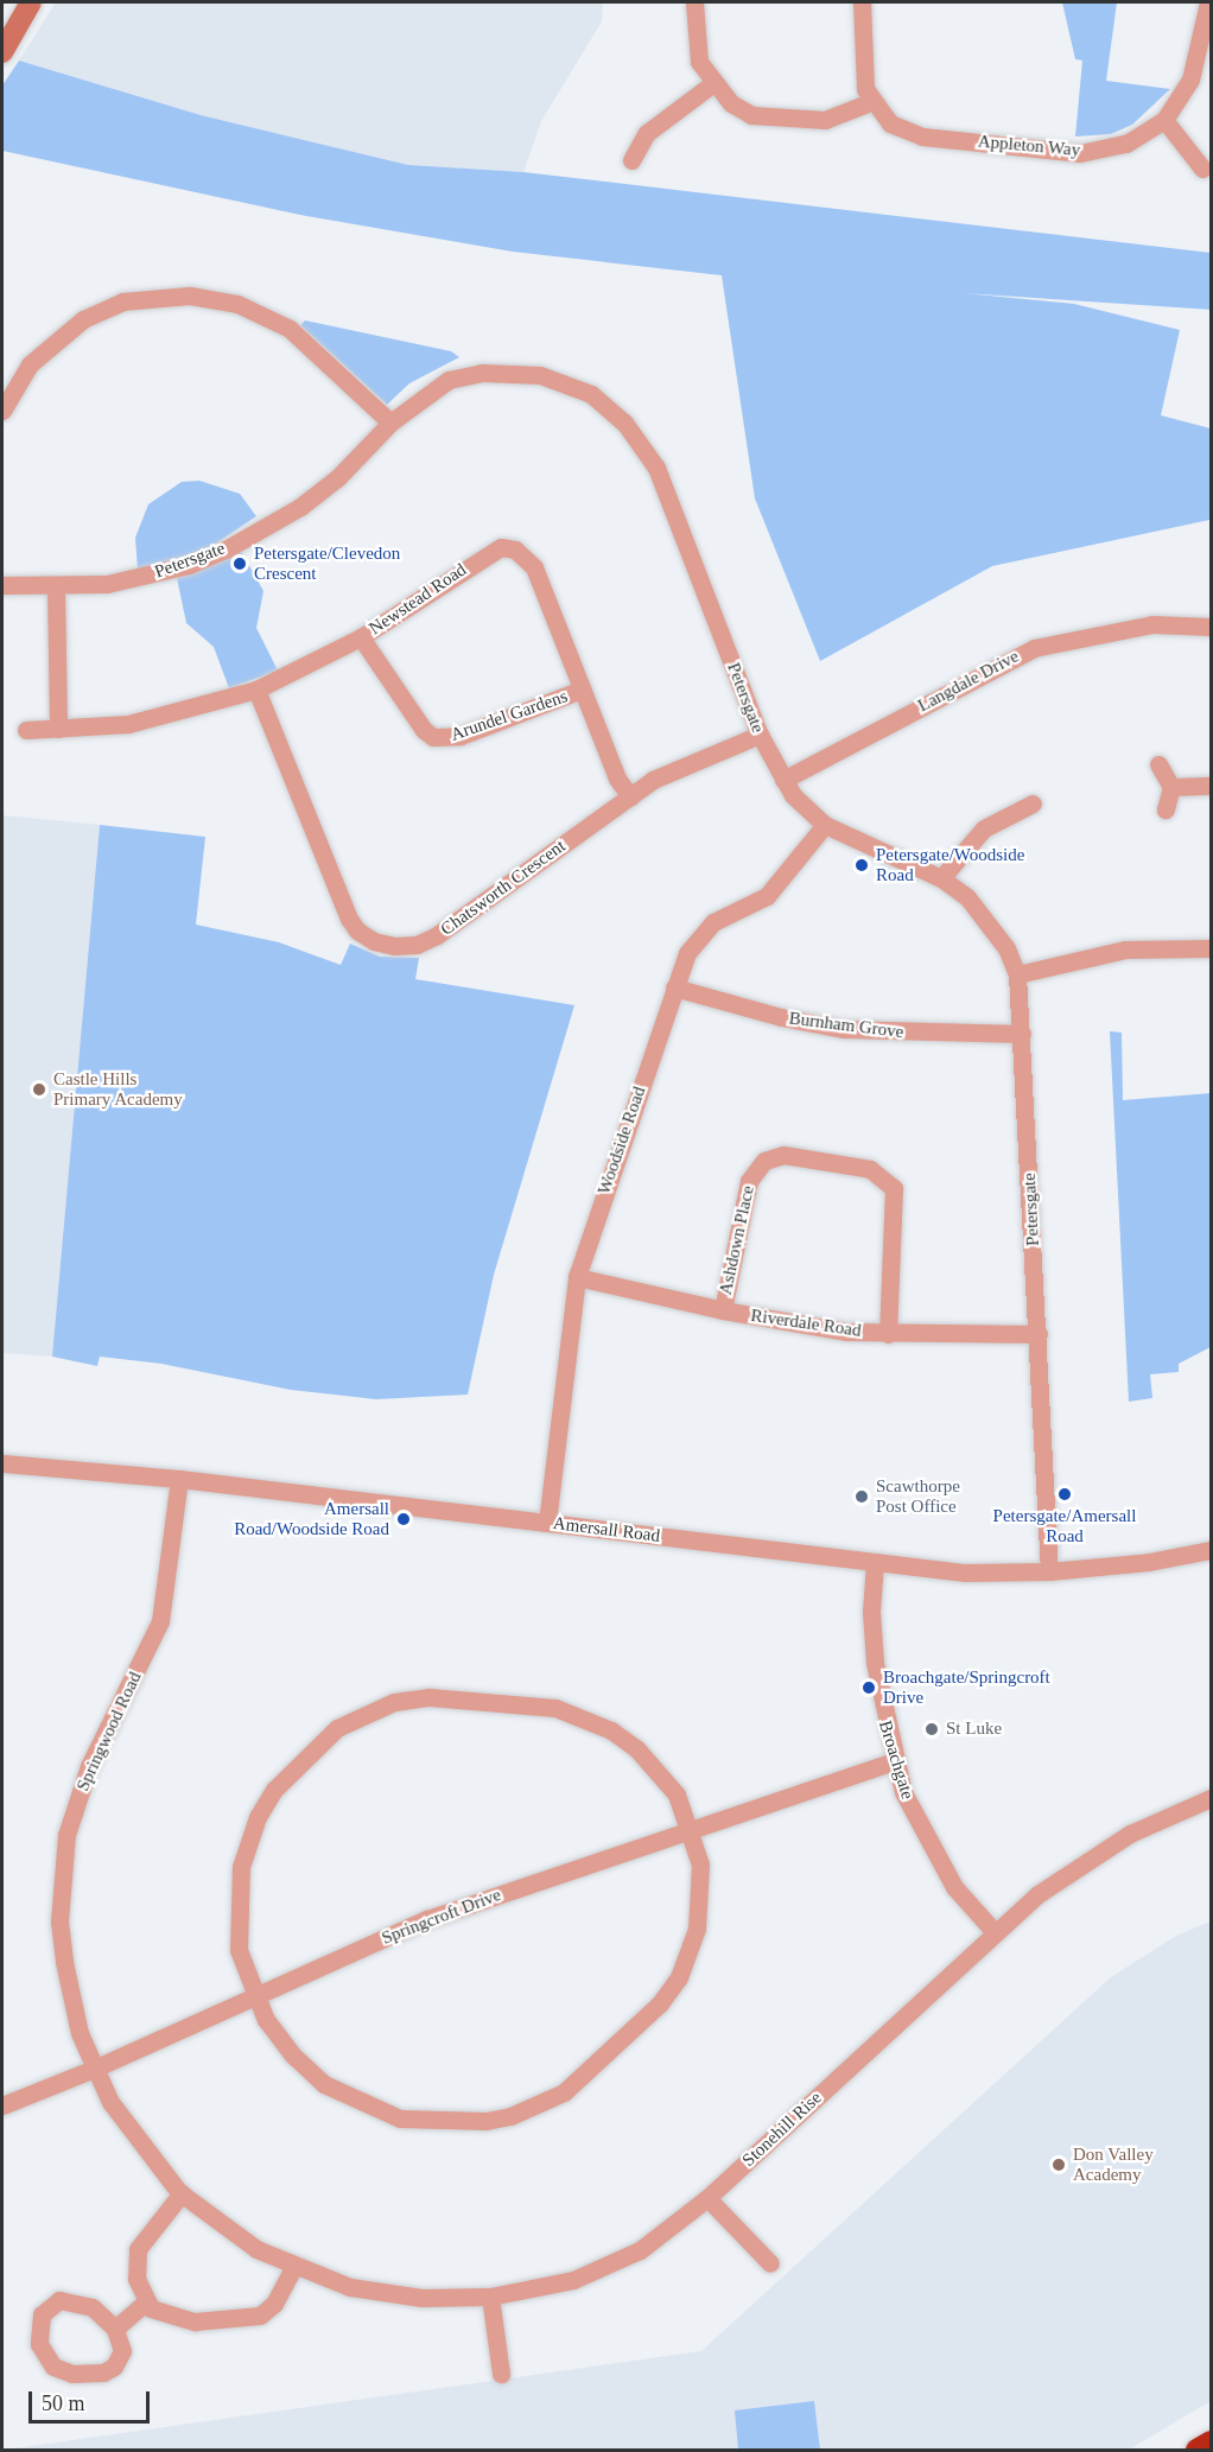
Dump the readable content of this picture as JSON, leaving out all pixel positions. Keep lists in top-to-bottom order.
{
  "streets": {
    "street": [
      "Appleton Way",
      "Petersgate",
      "Newstead Road",
      "Langdale Drive",
      "Arundel Gardens",
      "Chatsworth Crescent",
      "Burnham Grove",
      "Woodside Road",
      "Ashdown Place",
      "Riverdale Road",
      "Amersall Road",
      "Springwood Road",
      "Broachgate",
      "Springcroft Drive",
      "Stonehill Rise"
    ]
  },
  "crossings": [
    ["Petersgate", "Langdale Drive"],
    ["Petersgate", "Chatsworth Crescent"],
    ["Petersgate", "Burnham Grove"],
    ["Petersgate", "Woodside Road"],
    ["Petersgate", "Riverdale Road"],
    ["Petersgate", "Amersall Road"],
    ["Newstead Road", "Arundel Gardens"],
    ["Newstead Road", "Chatsworth Crescent"],
    ["Burnham Grove", "Woodside Road"],
    ["Woodside Road", "Riverdale Road"],
    ["Woodside Road", "Amersall Road"],
    ["Ashdown Place", "Riverdale Road"],
    ["Amersall Road", "Springwood Road"],
    ["Amersall Road", "Broachgate"],
    ["Springwood Road", "Springcroft Drive"],
    ["Springwood Road", "Stonehill Rise"],
    ["Broachgate", "Springcroft Drive"],
    ["Broachgate", "Stonehill Rise"],
    ["Springcroft Drive", "Stonehill Rise"]
  ],
  "places": [
    "Petersgate/Clevedon Crescent",
    "Petersgate/Woodside Road",
    "Castle Hills Primary Academy",
    "Petersgate/Amersall Road",
    "Scawthorpe Post Office",
    "Amersall Road/Woodside Road",
    "Broachgate/Springcroft Drive",
    "St Luke",
    "Don Valley Academy"
  ],
  "scale_bar": "50 m"
}
